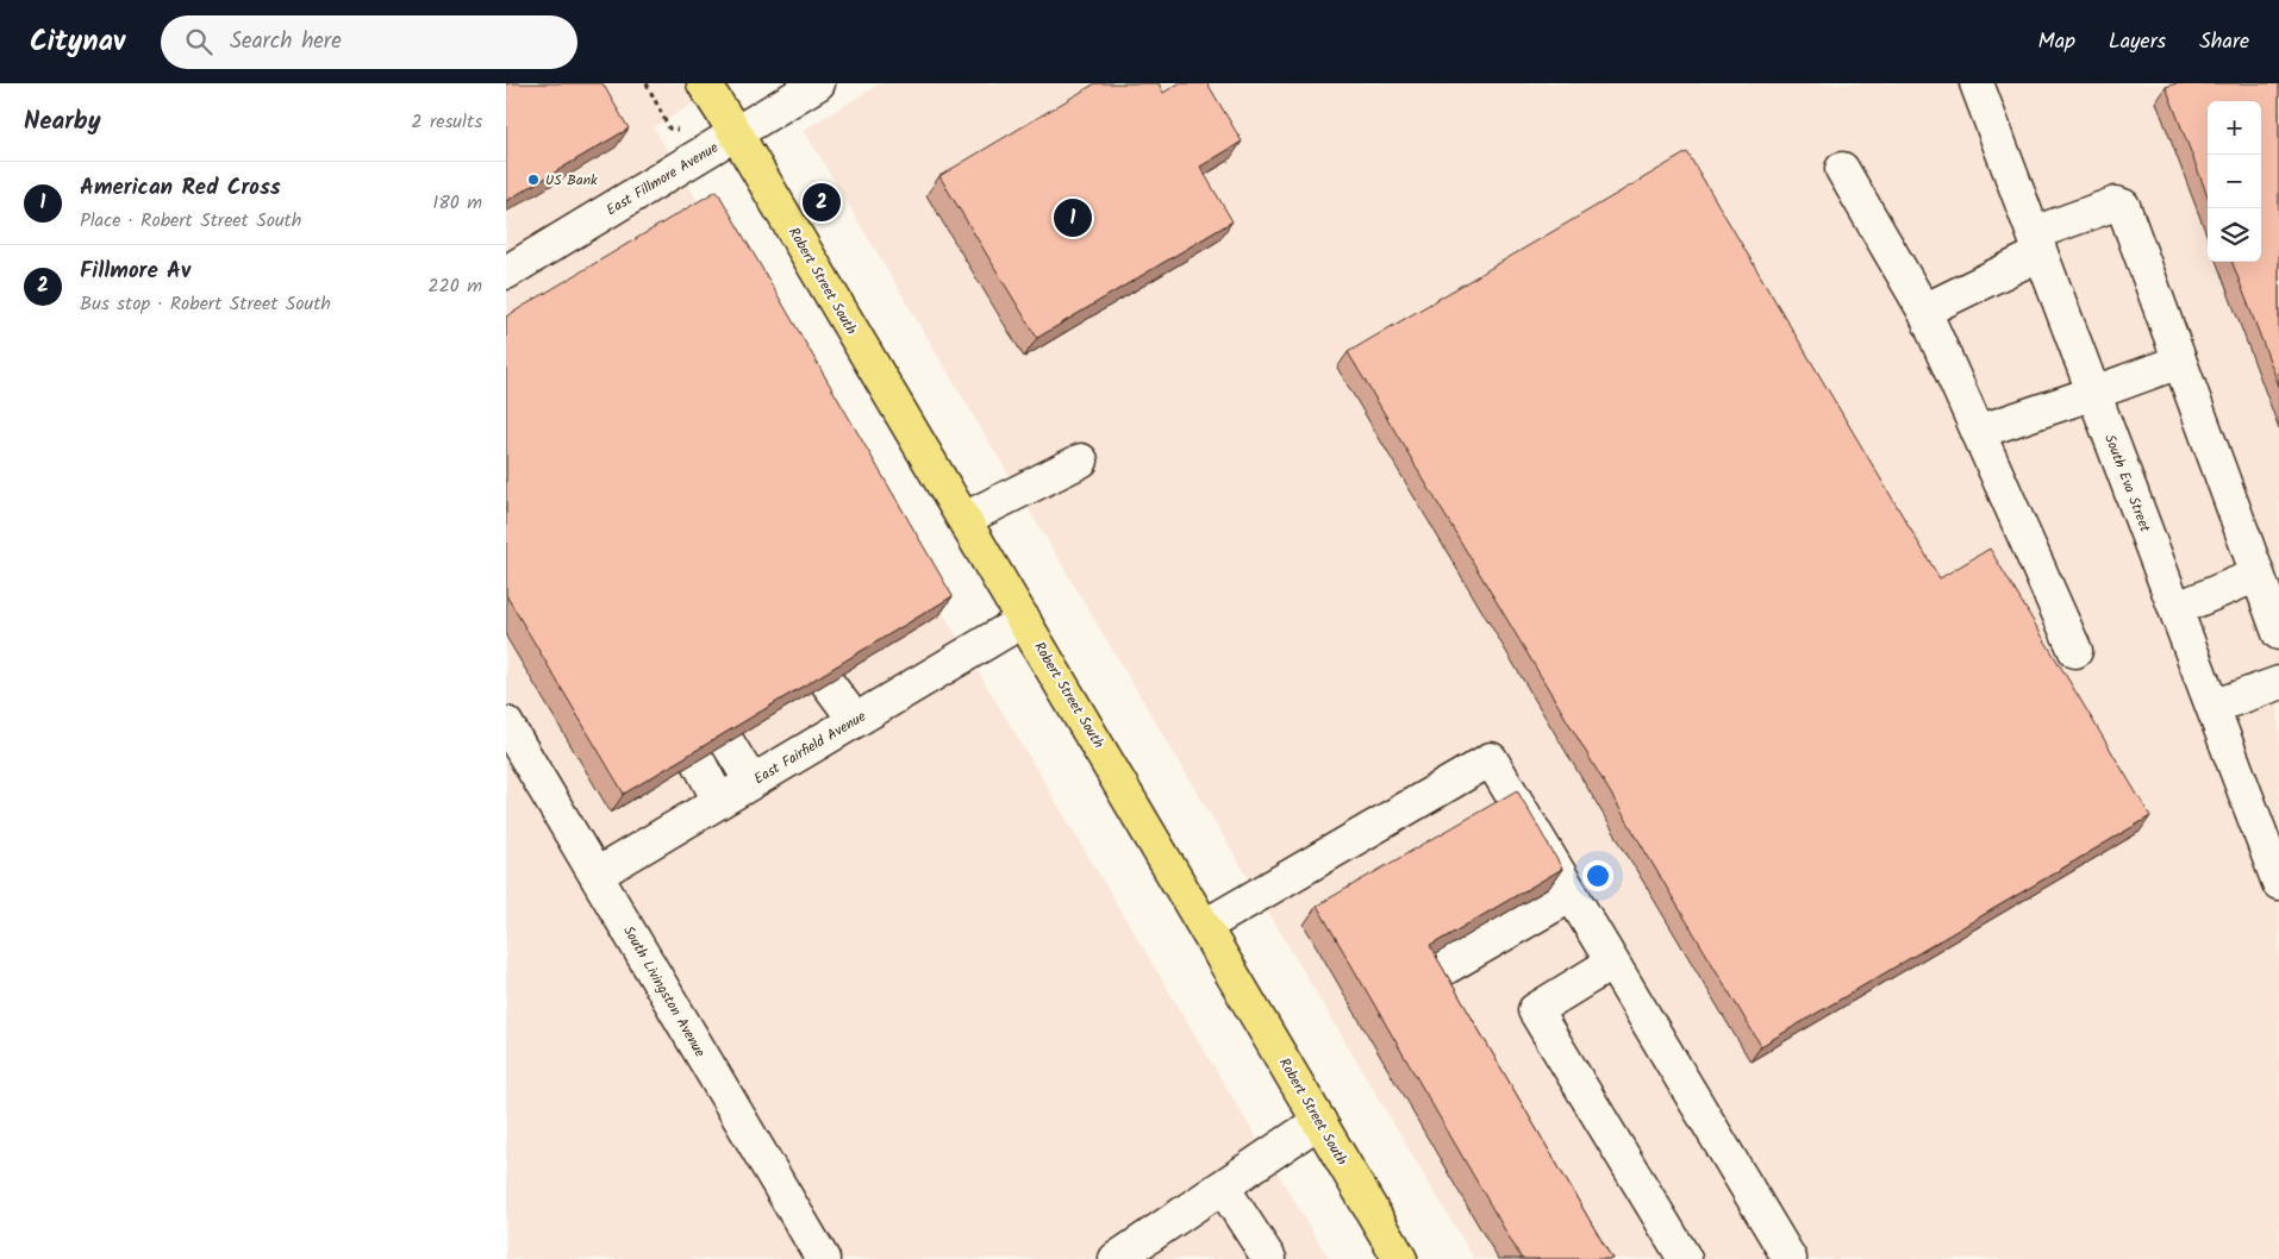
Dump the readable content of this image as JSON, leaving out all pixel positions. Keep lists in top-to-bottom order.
{
  "streets": {
    "main road": ["Robert Street South"],
    "street": [
      "East Fillmore Avenue",
      "South Eva Street",
      "East Fairfield Avenue",
      "South Livingston Avenue"
    ]
  },
  "crossings": [
    ["East Fillmore Avenue", "Robert Street South"],
    ["Robert Street South", "East Fairfield Avenue"],
    ["East Fairfield Avenue", "South Livingston Avenue"]
  ],
  "places": ["US Bank"],
  "page": {
    "header": "Citynav",
    "search": "Search here",
    "nav": ["Map", "Layers", "Share"],
    "heading": ["Nearby", "2 results"],
    "map_buttons": ["+", "−"],
    "list": [
      {
        "mark": "1",
        "name": "American Red Cross",
        "note": "Place · Robert Street South",
        "value": "180 m"
      },
      {
        "mark": "2",
        "name": "Fillmore Av",
        "note": "Bus stop · Robert Street South",
        "value": "220 m"
      }
    ],
    "pins": ["2", "1"]
  }
}
